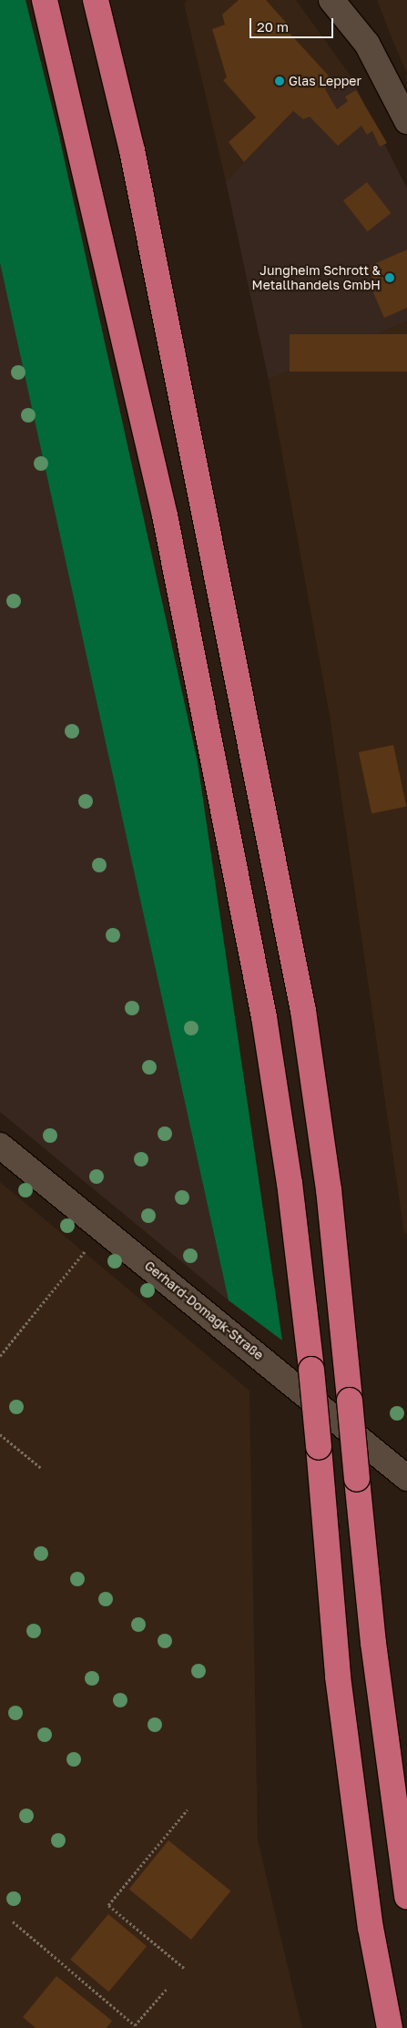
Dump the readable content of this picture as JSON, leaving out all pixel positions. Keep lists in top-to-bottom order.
{
  "streets": {
    "street": ["Gerhard-Domagk-Straße"]
  },
  "places": ["Glas Lepper", "Jungheim Schrott & Metallhandels GmbH"],
  "scale_bar": "20 m"
}
